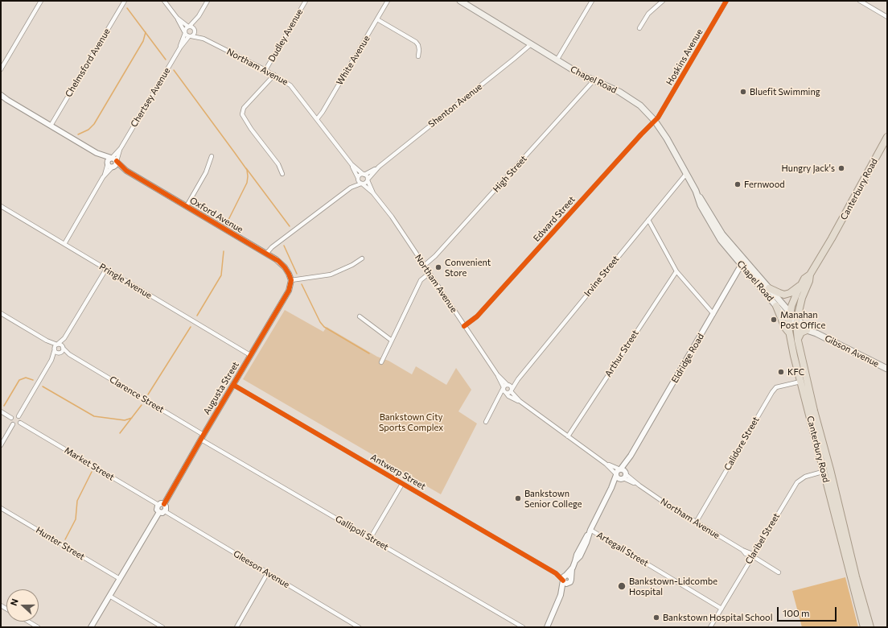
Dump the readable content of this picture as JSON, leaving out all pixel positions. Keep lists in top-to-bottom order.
{
  "streets": {
    "highway": ["Canterbury Road"],
    "main road": ["Chapel Road", "Gibson Avenue"],
    "street": [
      "Dudley Avenue",
      "Hoskins Avenue",
      "White Avenue",
      "Chelmsford Avenue",
      "Northam Avenue",
      "Chertsey Avenue",
      "Shenton Avenue",
      "High Street",
      "Oxford Avenue",
      "Edward Street",
      "Irvine Street",
      "Pringle Avenue",
      "Arthur Street",
      "Eldridge Road",
      "Augusta Street",
      "Clarence Street",
      "Calidore Street",
      "Market Street",
      "Antwerp Street",
      "Gallipoli Street",
      "Claribel Street",
      "Hunter Street",
      "Artegall Street",
      "Gleeson Avenue"
    ]
  },
  "crossings": [
    ["Dudley Avenue", "Northam Avenue"],
    ["Hoskins Avenue", "Chapel Road"],
    ["Hoskins Avenue", "Edward Street"],
    ["White Avenue", "Northam Avenue"],
    ["Chelmsford Avenue", "Oxford Avenue"],
    ["Northam Avenue", "Chertsey Avenue"],
    ["Northam Avenue", "Shenton Avenue"],
    ["Northam Avenue", "High Street"],
    ["Northam Avenue", "Edward Street"],
    ["Northam Avenue", "Irvine Street"],
    ["Northam Avenue", "Arthur Street"],
    ["Northam Avenue", "Eldridge Road"],
    ["Northam Avenue", "Calidore Street"],
    ["Northam Avenue", "Claribel Street"],
    ["Chapel Road", "Shenton Avenue"],
    ["Chapel Road", "High Street"],
    ["Chapel Road", "Canterbury Road"],
    ["Chapel Road", "Edward Street"],
    ["Chapel Road", "Irvine Street"],
    ["Chapel Road", "Gibson Avenue"],
    ["Chapel Road", "Eldridge Road"],
    ["Chertsey Avenue", "Oxford Avenue"],
    ["Canterbury Road", "Gibson Avenue"],
    ["Canterbury Road", "Calidore Street"],
    ["Canterbury Road", "Claribel Street"],
    ["Oxford Avenue", "Augusta Street"],
    ["Pringle Avenue", "Augusta Street"],
    ["Eldridge Road", "Antwerp Street"],
    ["Eldridge Road", "Artegall Street"],
    ["Augusta Street", "Clarence Street"],
    ["Augusta Street", "Market Street"],
    ["Augusta Street", "Antwerp Street"],
    ["Augusta Street", "Gallipoli Street"],
    ["Augusta Street", "Gleeson Avenue"],
    ["Market Street", "Gleeson Avenue"],
    ["Claribel Street", "Artegall Street"]
  ],
  "parks": ["Bankstown City Sports Complex"],
  "places": [
    "Bluefit Swimming",
    "Hungry Jack's",
    "Fernwood",
    "Convenient Store",
    "Manahan Post Office",
    "KFC",
    "Bankstown Senior College",
    "Bankstown-Lidcombe Hospital",
    "Bankstown Hospital School"
  ],
  "scale_bar": "100 m",
  "north": "left"
}
